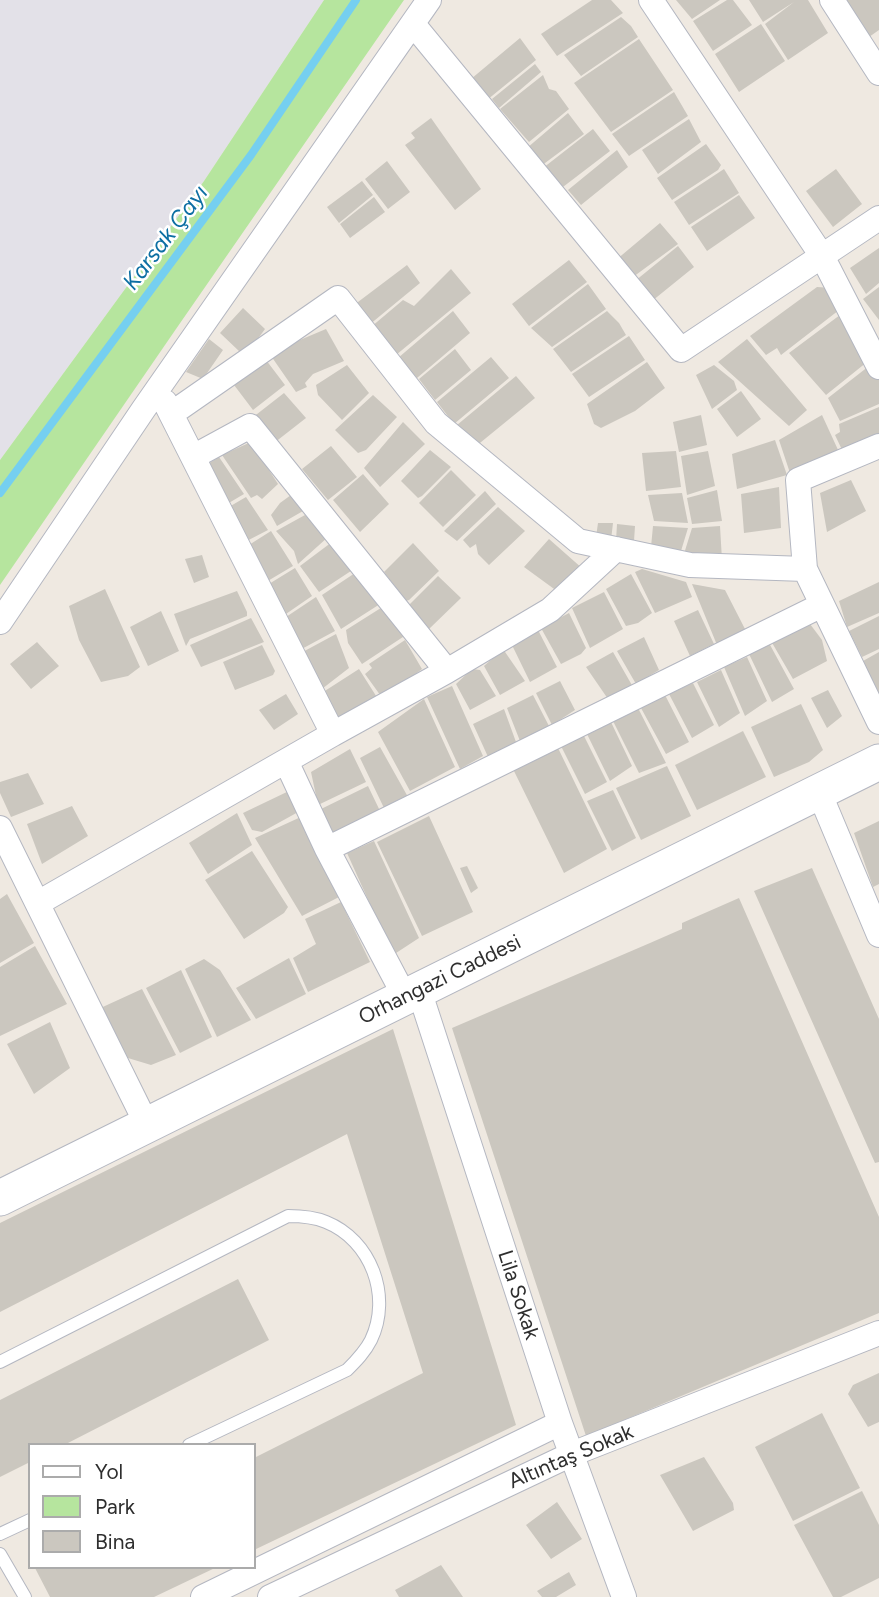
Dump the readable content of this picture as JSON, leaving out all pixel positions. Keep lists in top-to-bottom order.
{
  "streets": {
    "street": ["Orhangazi Caddesi", "Lila Sokak", "Altıntaş Sokak"]
  },
  "crossings": [
    ["Orhangazi Caddesi", "Lila Sokak"],
    ["Lila Sokak", "Altıntaş Sokak"]
  ],
  "water": ["Karsak Çayı"],
  "legend": ["Yol", "Park", "Bina"]
}
